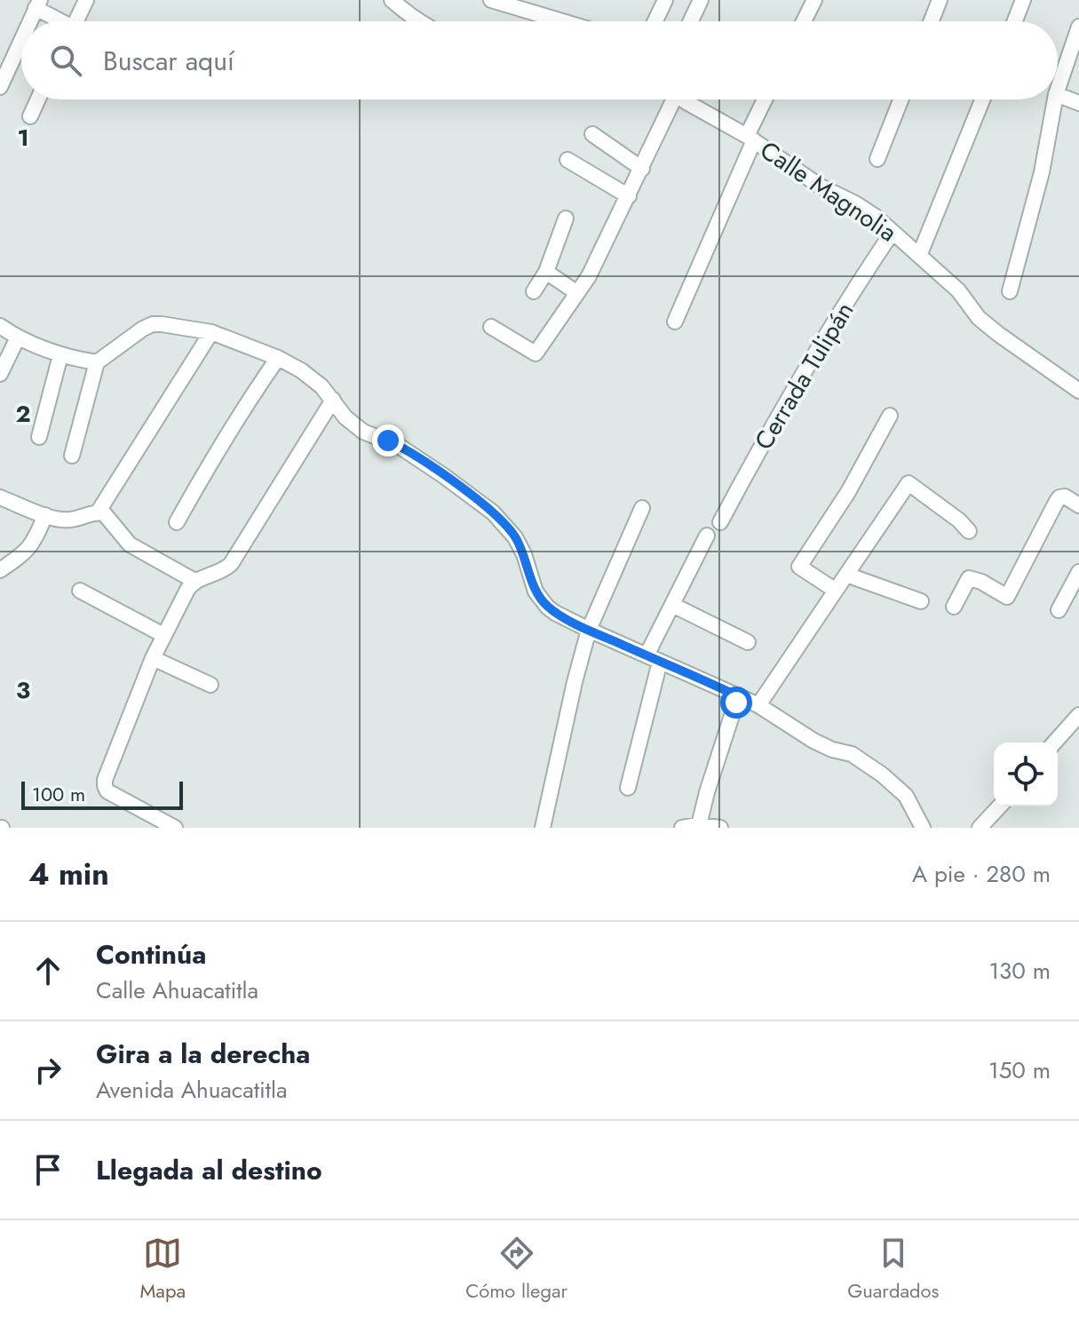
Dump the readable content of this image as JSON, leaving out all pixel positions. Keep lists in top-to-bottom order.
{
  "streets": {
    "street": ["Calle Magnolia", "Cerrada Tulipán"]
  },
  "crossings": [
    ["Calle Magnolia", "Cerrada Tulipán"]
  ],
  "scale_bar": "100 m",
  "page": {
    "search": "Buscar aquí",
    "scale": "100 m",
    "heading": ["4 min", "A pie · 280 m"],
    "list": [
      ["Continúa", "Calle Ahuacatitla", "130 m"],
      ["Gira a la derecha", "Avenida Ahuacatitla", "150 m"],
      "Llegada al destino"
    ],
    "nav": ["Mapa", "Cómo llegar", "Guardados"]
  },
  "grid": {
    "rows": ["1", "2", "3"]
  }
}
